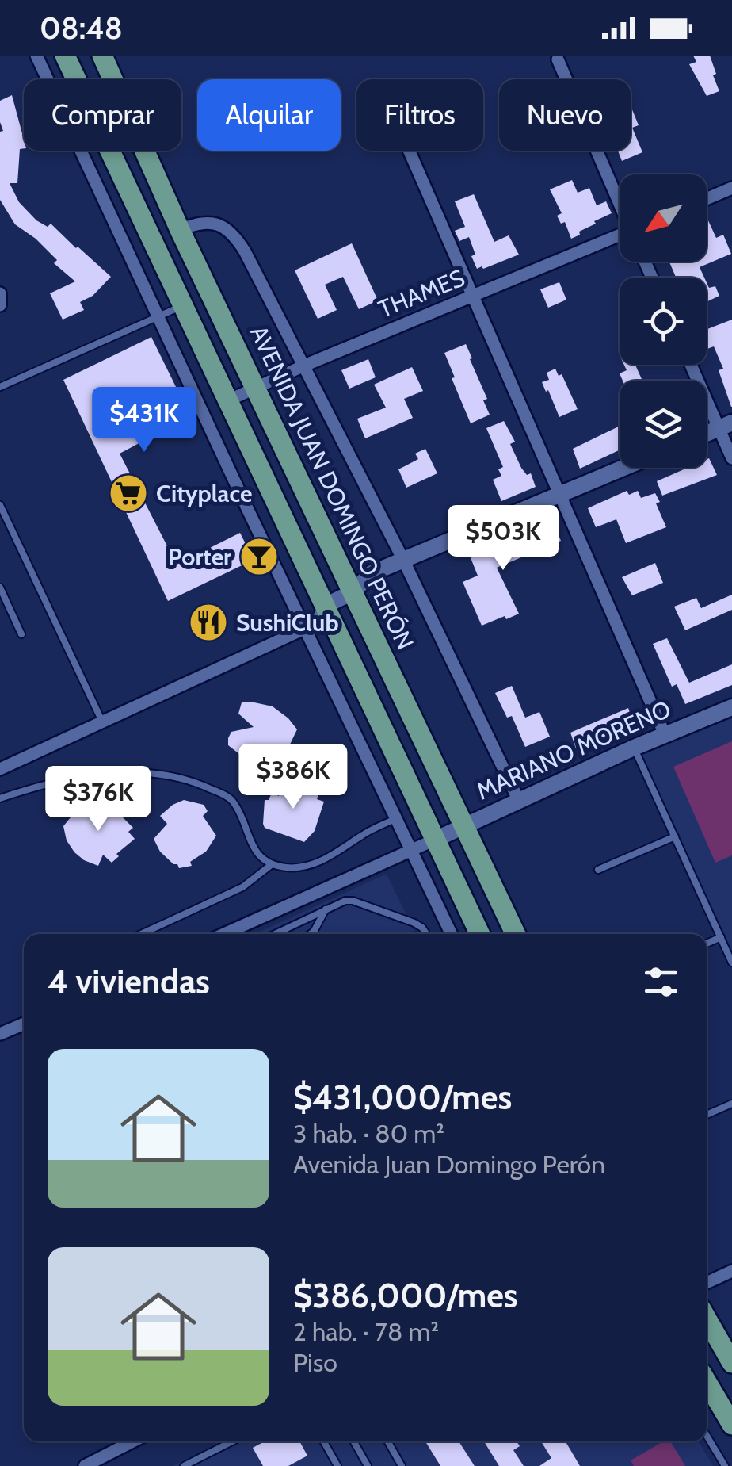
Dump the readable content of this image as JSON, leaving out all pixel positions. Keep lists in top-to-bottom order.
{
  "streets": {
    "main road": ["AVENIDA JUAN DOMINGO PERÓN"],
    "street": ["THAMES", "MARIANO MORENO"]
  },
  "crossings": [
    ["THAMES", "AVENIDA JUAN DOMINGO PERÓN"],
    ["AVENIDA JUAN DOMINGO PERÓN", "MARIANO MORENO"]
  ],
  "places": {
    "supermarket": ["Cityplace"],
    "bar": ["Porter"],
    "restaurant": ["SushiClub"]
  },
  "north": "bottom left",
  "page": {
    "status": "08:48",
    "chip": [
      "Comprar",
      "Alquilar",
      "Filtros",
      "Nuevo"
    ],
    "price": [
      "$431K",
      "$503K",
      "$386K",
      "$376K"
    ],
    "heading": "4 viviendas",
    "list": [
      {
        "name": "$431,000/mes",
        "note": "3 hab. · 80 m² · Avenida Juan Domingo Perón"
      },
      {
        "name": "$386,000/mes",
        "note": "2 hab. · 78 m² · Piso"
      }
    ]
  }
}
